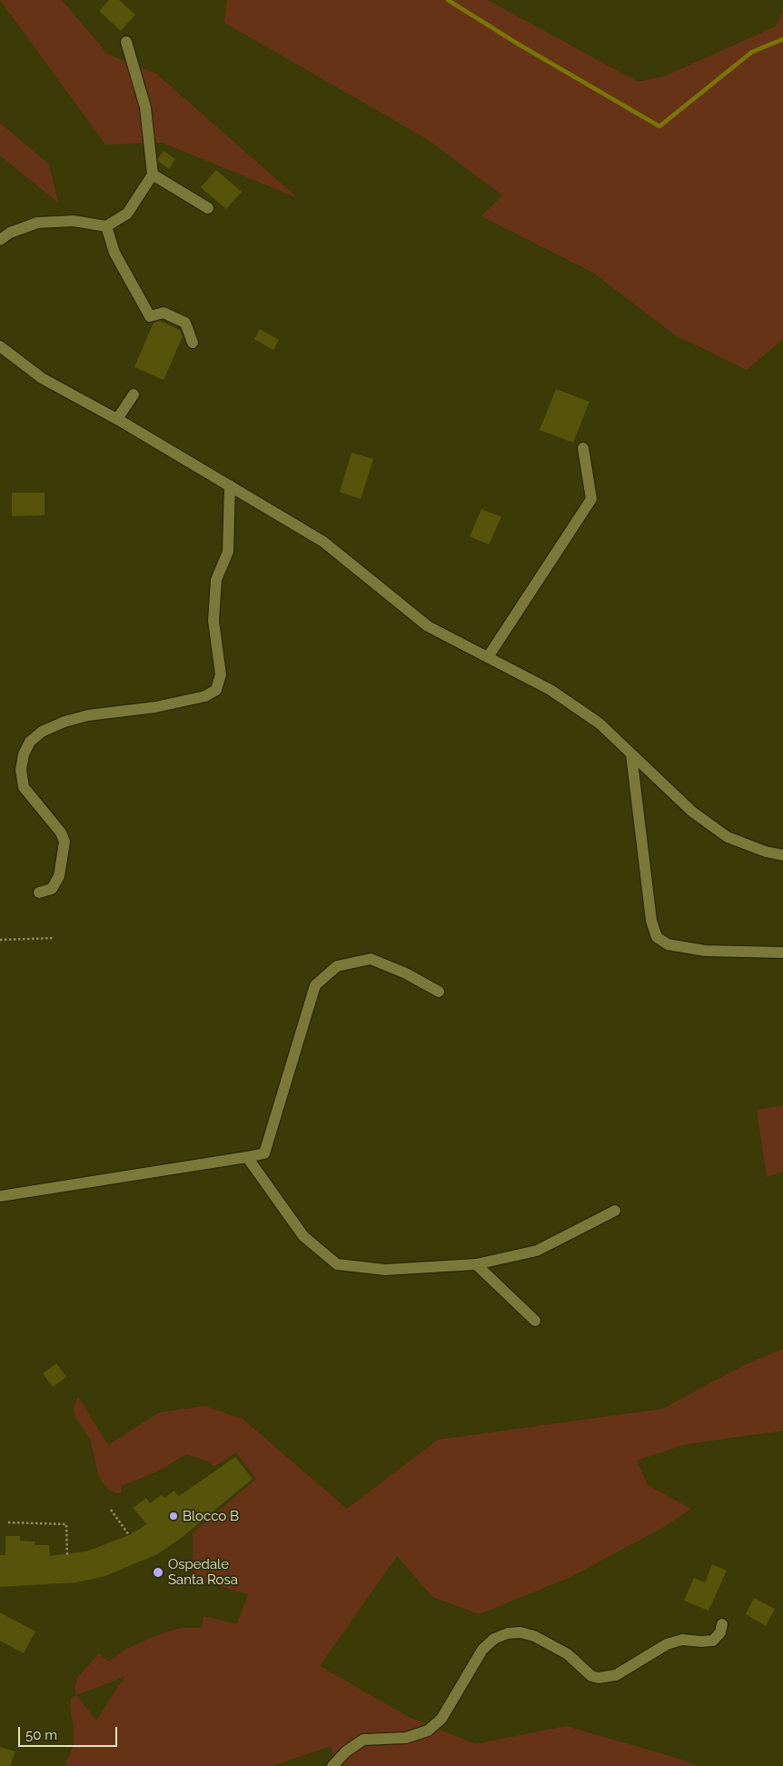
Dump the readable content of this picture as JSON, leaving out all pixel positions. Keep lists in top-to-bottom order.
{
  "places": ["Blocco B", "Ospedale Santa Rosa"],
  "scale_bar": "50 m"
}
